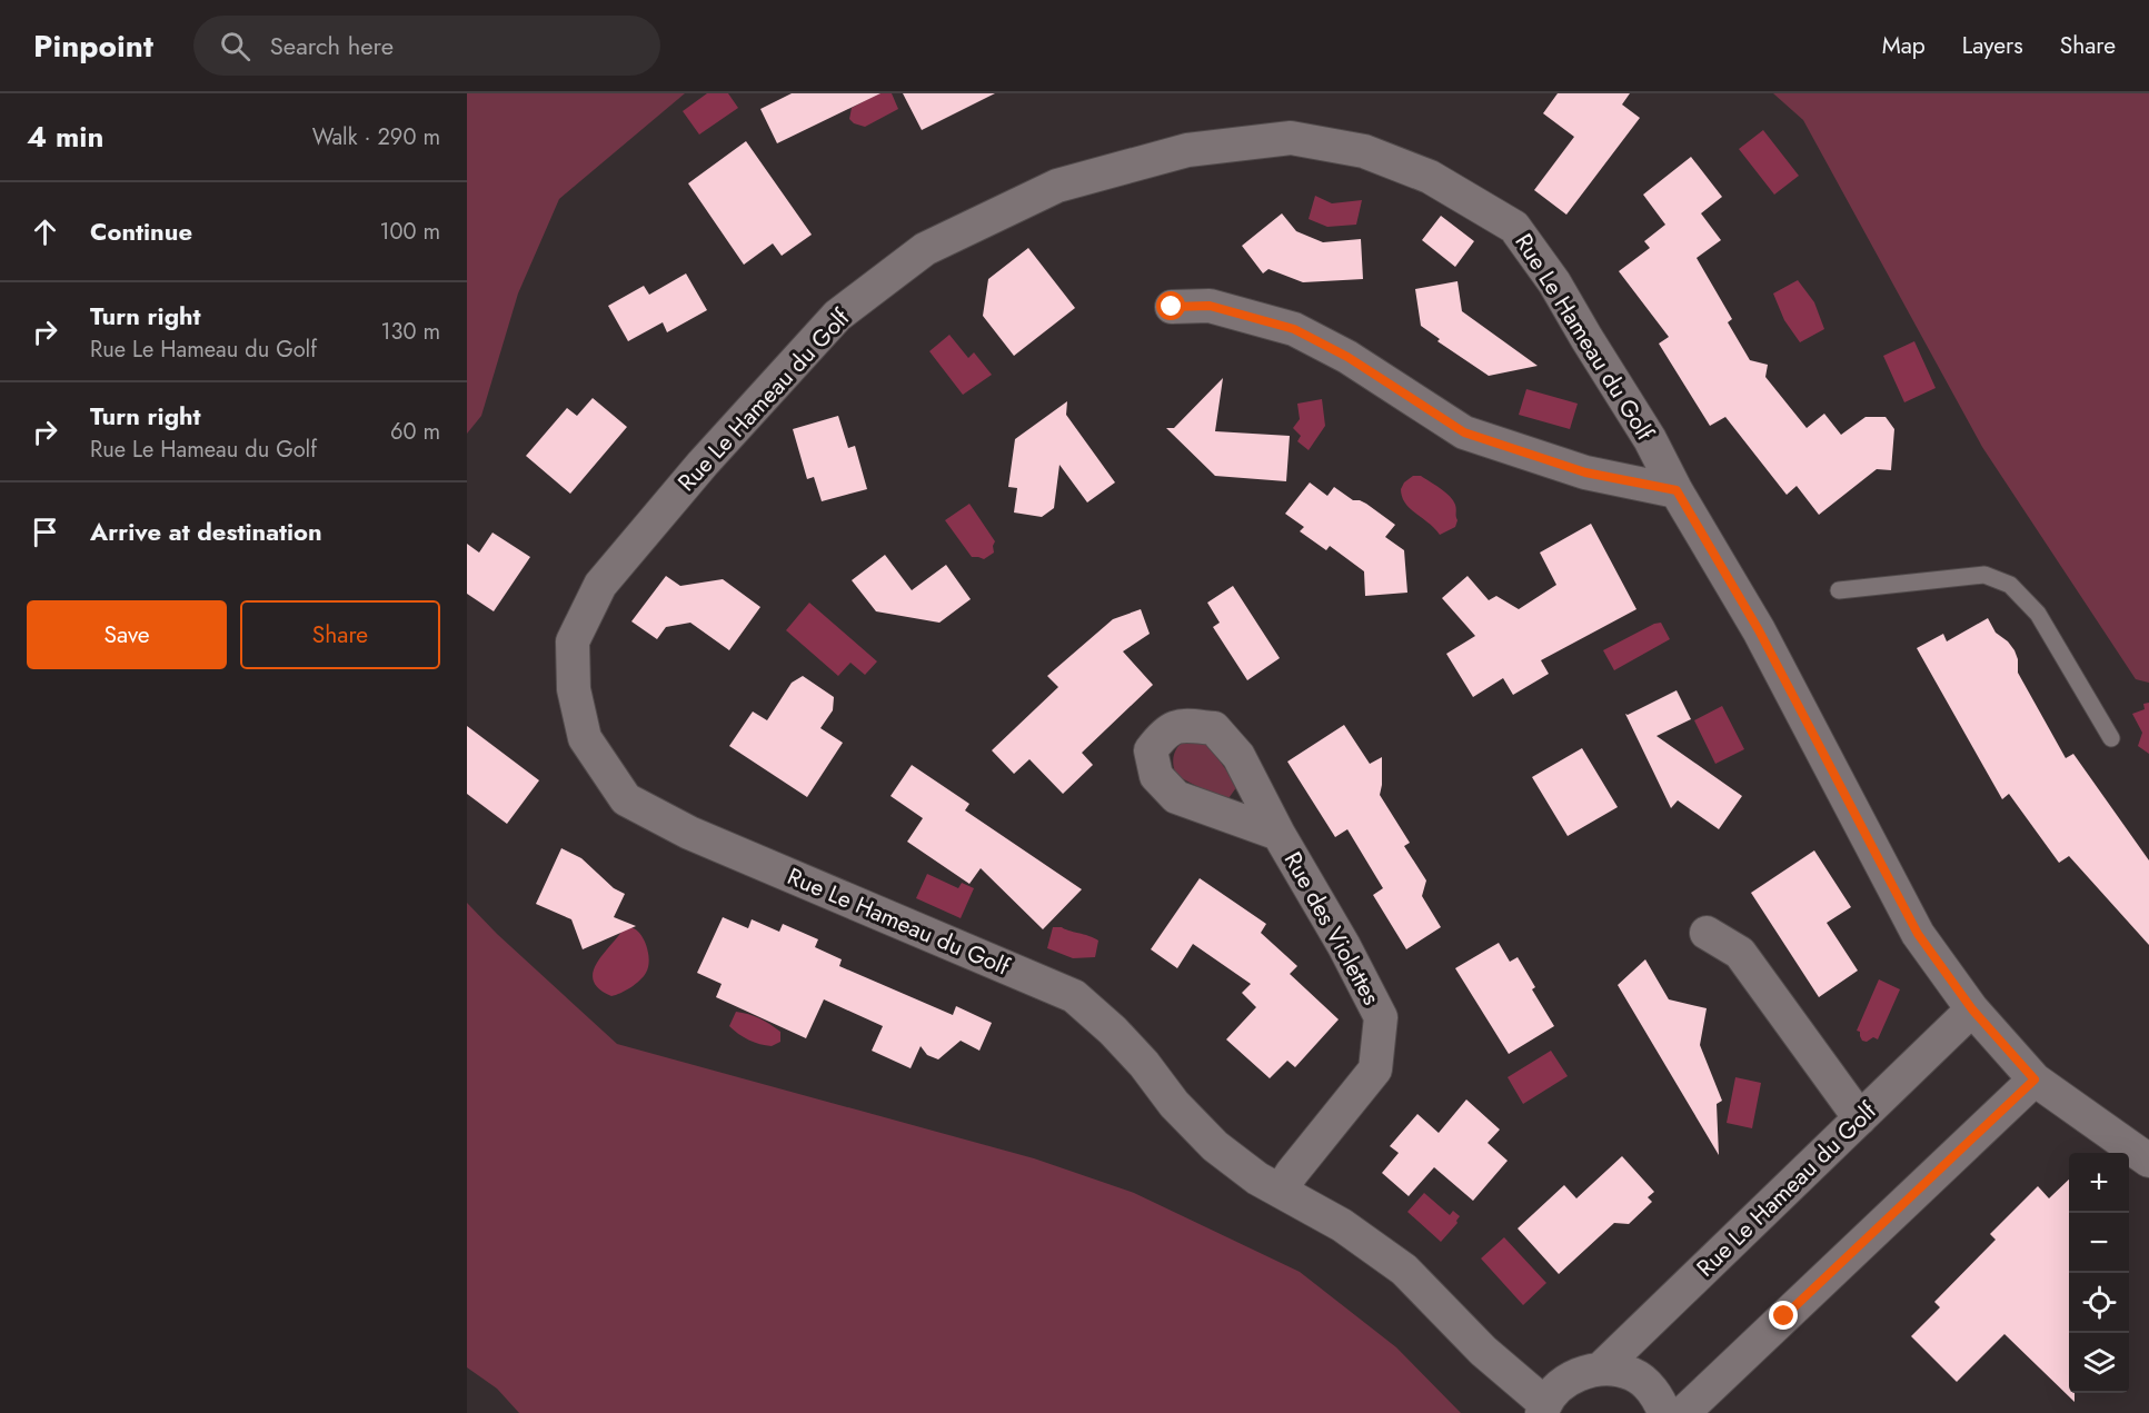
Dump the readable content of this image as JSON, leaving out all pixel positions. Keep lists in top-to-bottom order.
{
  "streets": {
    "street": ["Rue Le Hameau du Golf", "Rue des Violettes"]
  },
  "crossings": [
    ["Rue Le Hameau du Golf", "Rue des Violettes"]
  ],
  "page": {
    "header": "Pinpoint",
    "search": "Search here",
    "nav": ["Map", "Layers", "Share"],
    "heading": ["4 min", "Walk · 290 m"],
    "list": [
      ["Continue", "100 m"],
      ["Turn right", "Rue Le Hameau du Golf", "130 m"],
      ["Turn right", "Rue Le Hameau du Golf", "60 m"],
      "Arrive at destination"
    ],
    "buttons": ["Save", "Share"],
    "map_buttons": ["+", "−"]
  }
}
